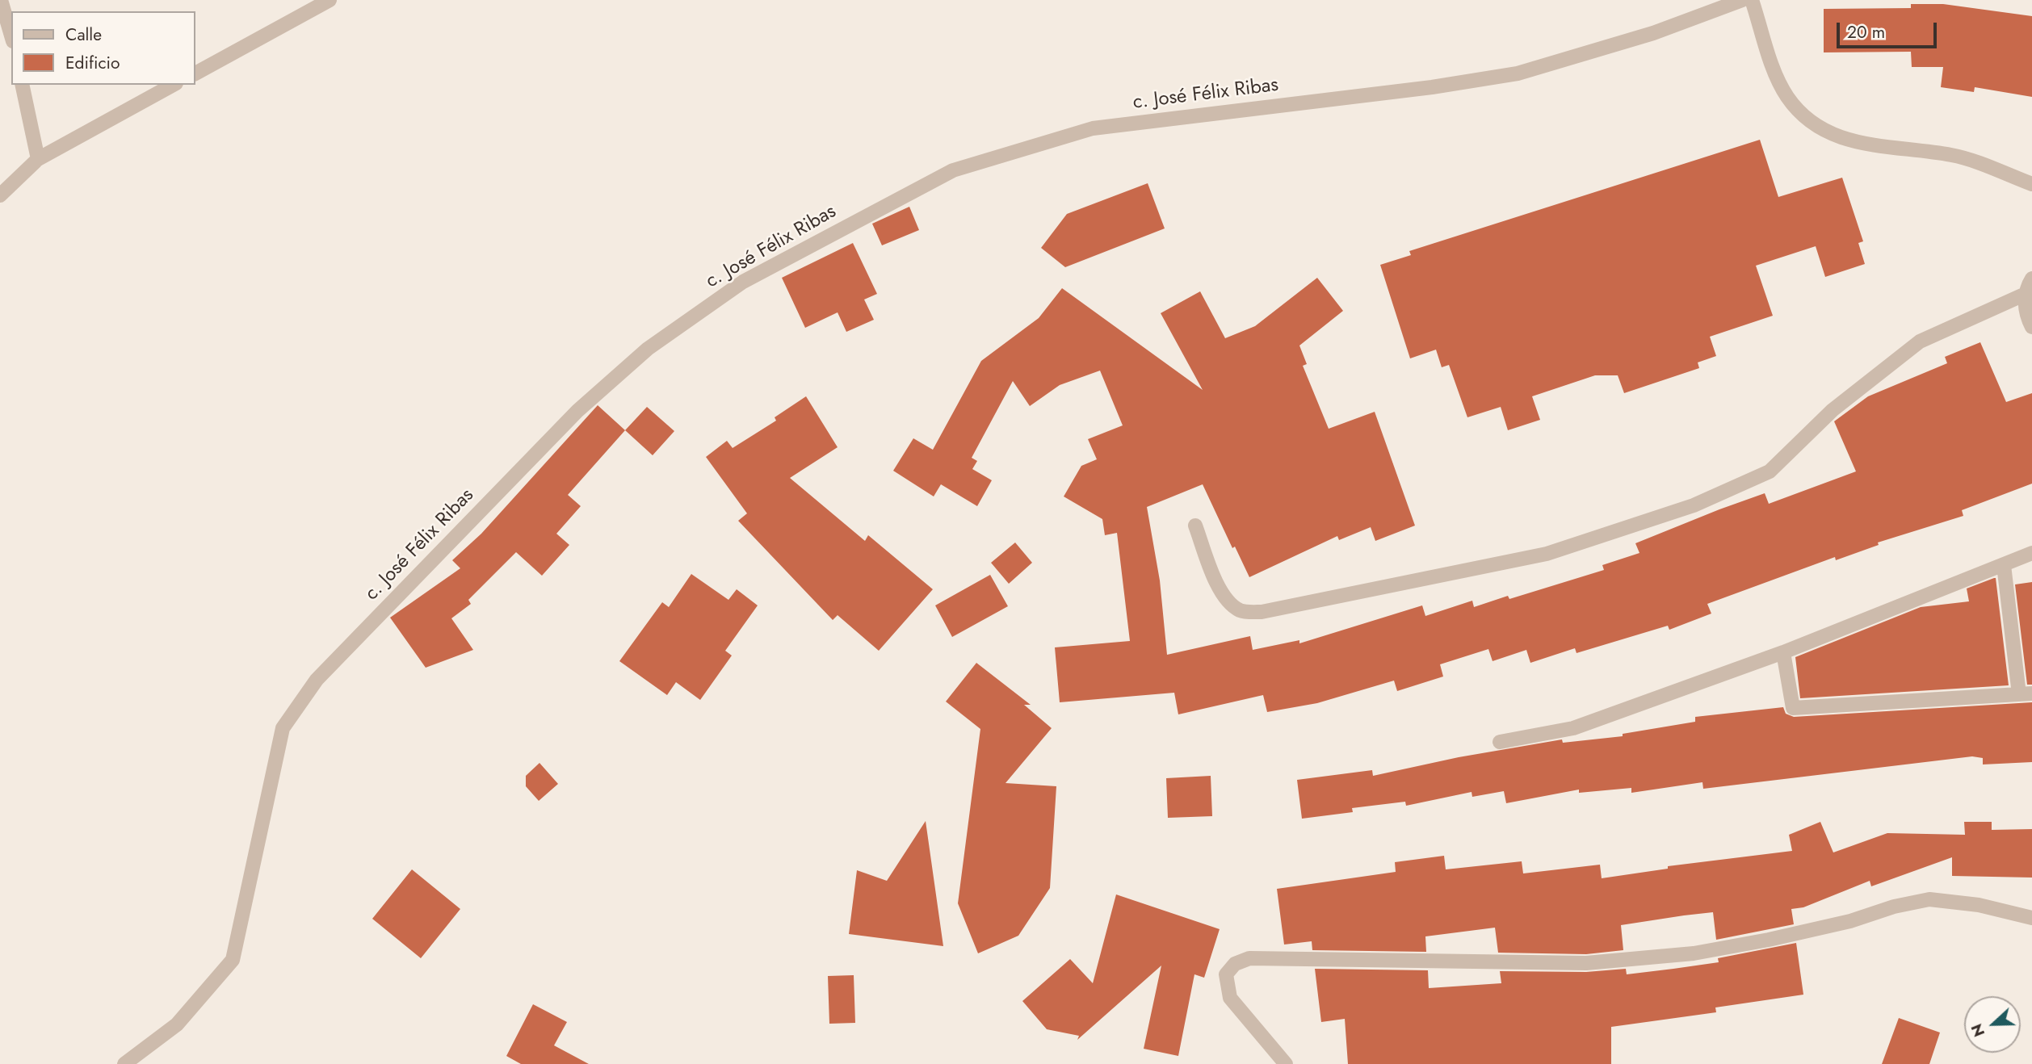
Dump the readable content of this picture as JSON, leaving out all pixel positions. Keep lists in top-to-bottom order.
{
  "streets": {
    "street": ["c. José Félix Ribas"]
  },
  "legend": ["Calle", "Edificio"],
  "scale_bar": "20 m",
  "north": "left"
}
